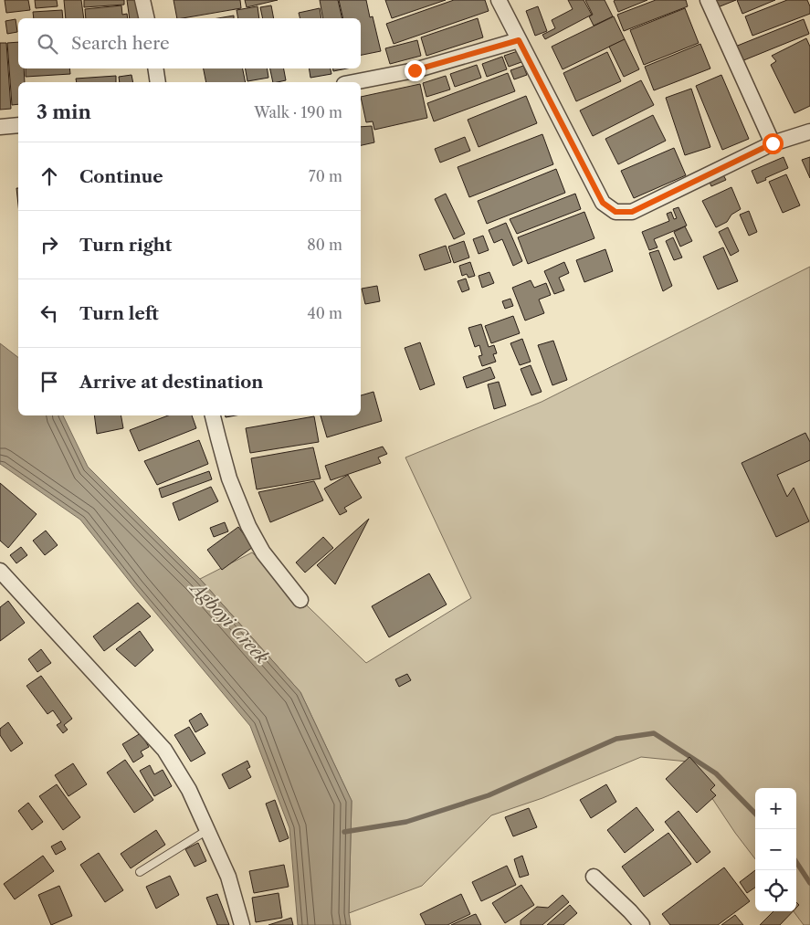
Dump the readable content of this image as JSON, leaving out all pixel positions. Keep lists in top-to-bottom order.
{
  "water": ["Agboyi Creek"],
  "page": {
    "search": "Search here",
    "heading": ["3 min", "Walk · 190 m"],
    "list": [
      ["Continue", "70 m"],
      ["Turn right", "80 m"],
      ["Turn left", "40 m"],
      "Arrive at destination"
    ],
    "map_buttons": ["+", "−"]
  }
}
